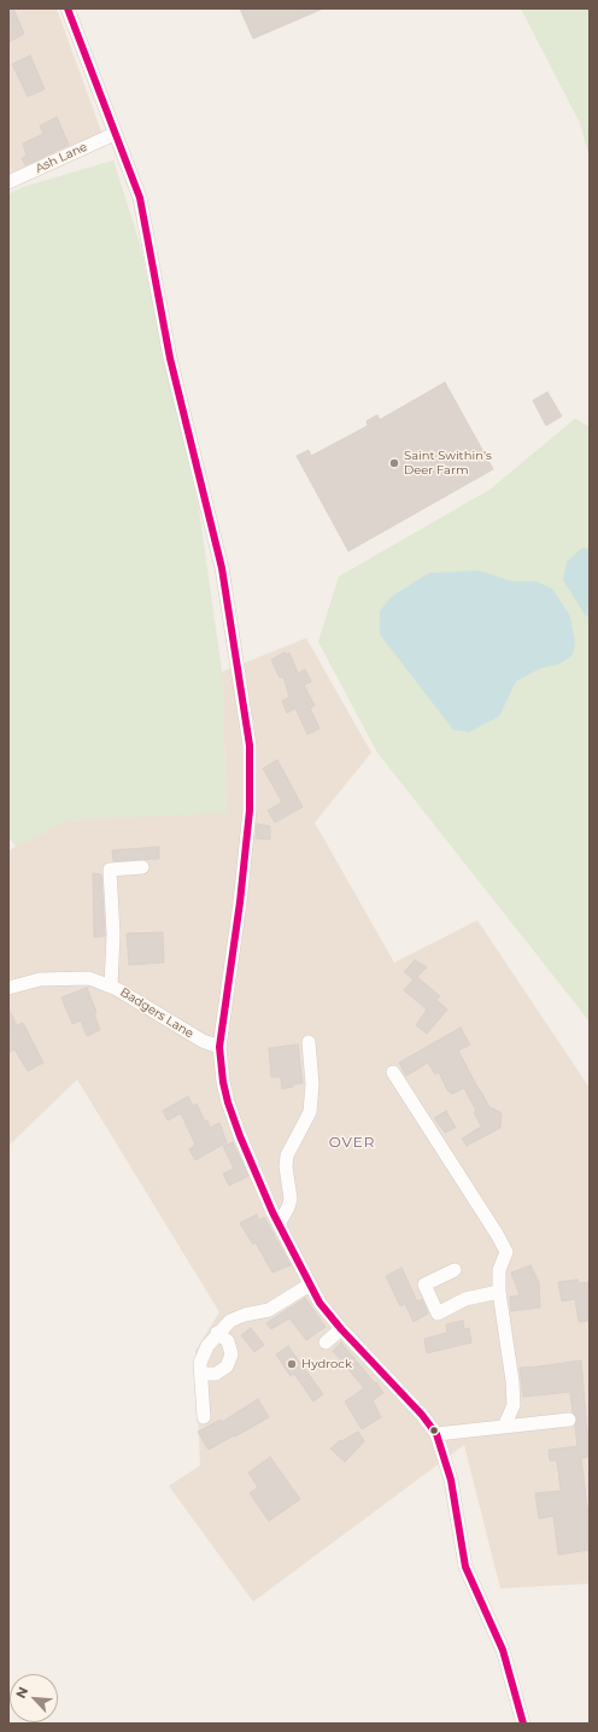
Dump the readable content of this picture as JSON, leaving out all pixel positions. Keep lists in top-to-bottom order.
{
  "streets": {
    "street": ["Ash Lane", "Badgers Lane"]
  },
  "districts": ["OVER"],
  "places": ["Saint Swithin's Deer Farm", "Hydrock"],
  "north": "top left"
}
